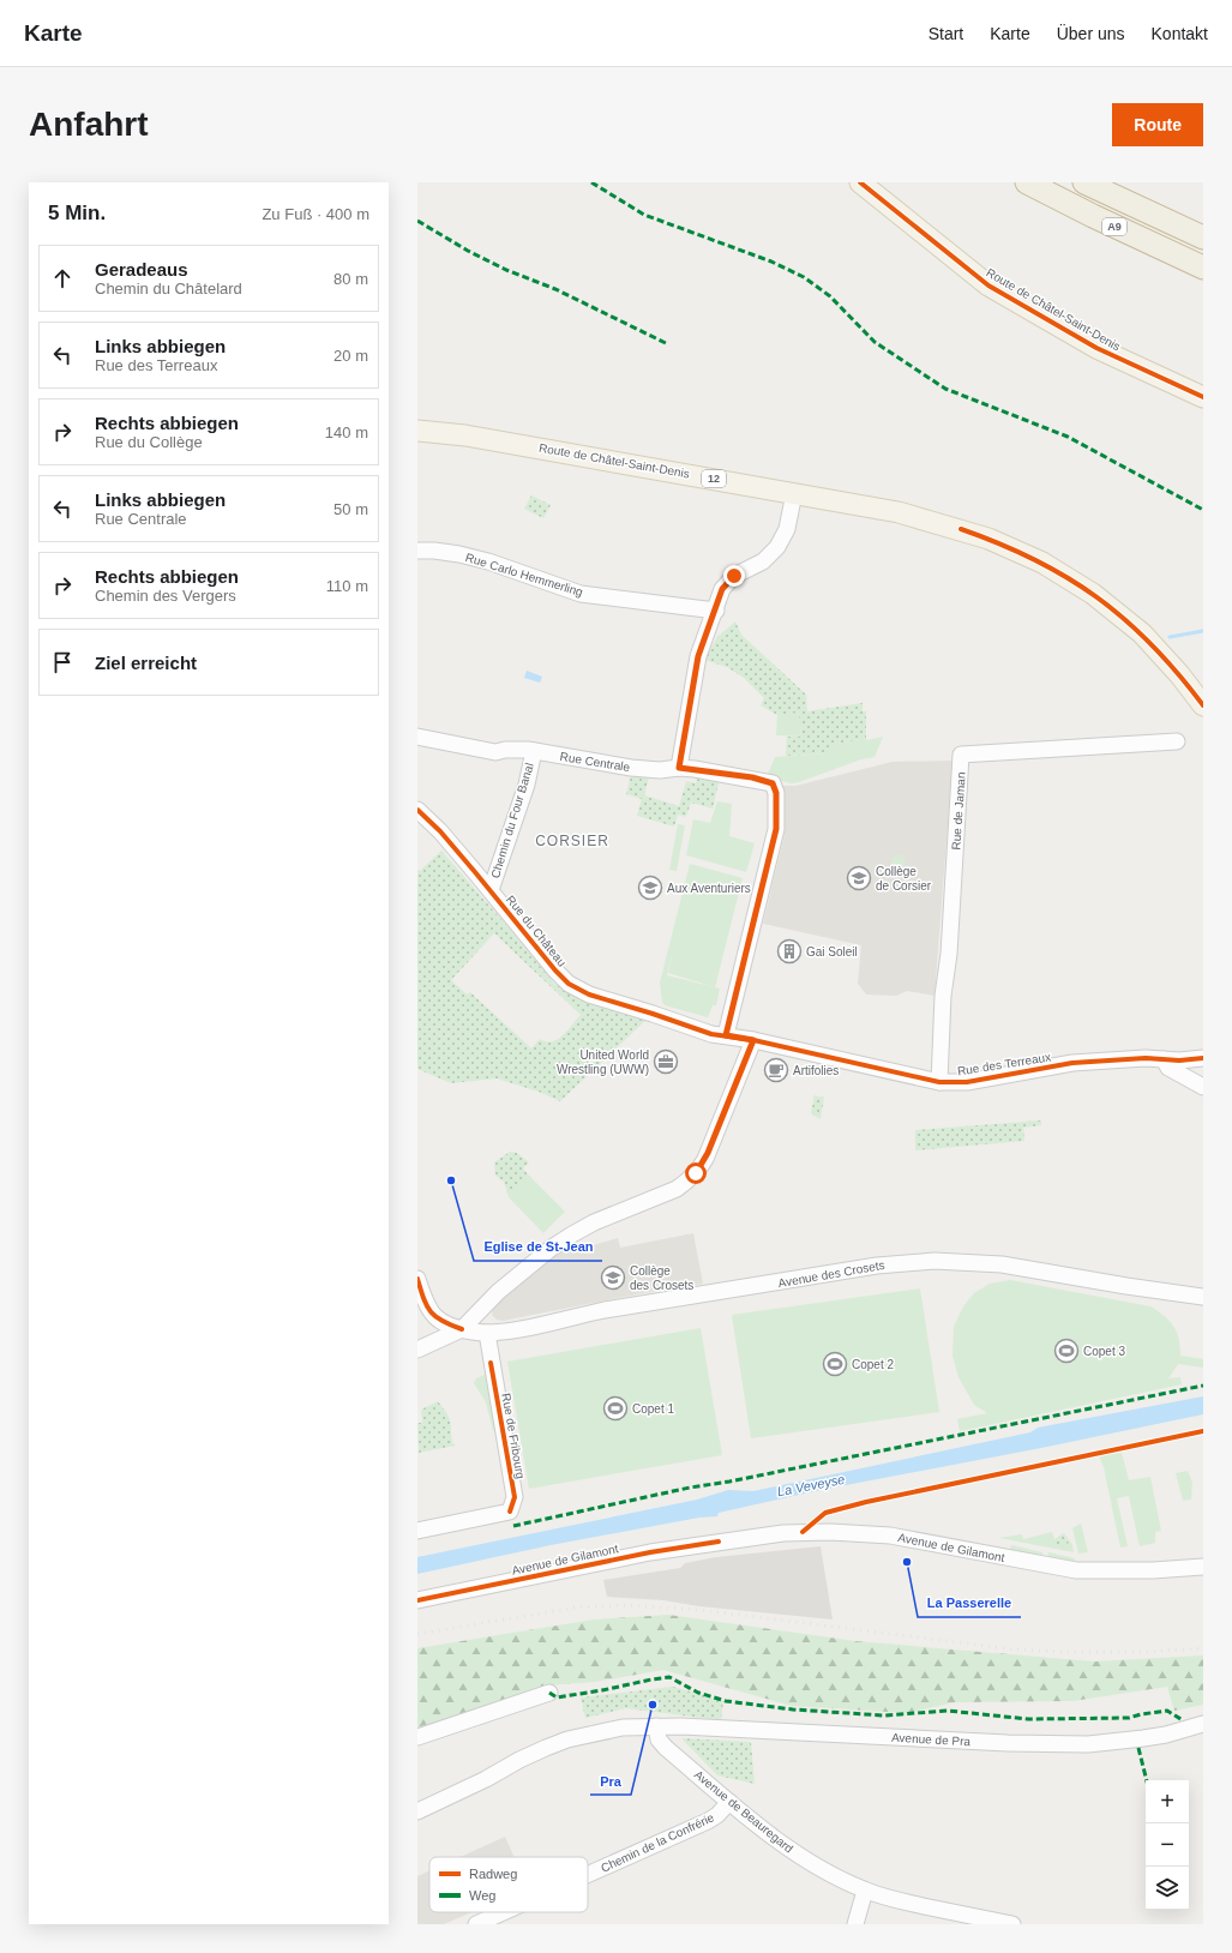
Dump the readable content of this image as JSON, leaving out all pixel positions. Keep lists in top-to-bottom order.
{
  "streets": {
    "highway": ["A9"],
    "main road": ["Route de Châtel-Saint-Denis", "12"],
    "street": [
      "Rue Carlo Hemmerling",
      "Rue Centrale",
      "Rue de Jaman",
      "Chemin du Four Banal",
      "Rue du Château",
      "Rue des Terreaux",
      "Avenue des Crosets",
      "Rue de Fribourg",
      "Avenue de Gilamont",
      "Avenue de Pra",
      "Avenue de Beauregard",
      "Chemin de la Confrérie"
    ]
  },
  "crossings": [
    ["Rue Centrale", "Chemin du Four Banal"],
    ["Rue Centrale", "Rue du Château"],
    ["Rue Centrale", "Rue des Terreaux"],
    ["Rue de Jaman", "Rue des Terreaux"],
    ["Chemin du Four Banal", "Rue du Château"],
    ["Rue du Château", "Rue des Terreaux"],
    ["Avenue des Crosets", "Rue de Fribourg"],
    ["Avenue de Pra", "Avenue de Beauregard"],
    ["Avenue de Beauregard", "Chemin de la Confrérie"]
  ],
  "districts": ["CORSIER"],
  "water": ["La Veveyse"],
  "places": {
    "school or university": ["Collège de Corsier", "Aux Aventuriers", "Collège des Crosets"],
    "building": ["Gai Soleil"],
    "office": ["United World Wrestling (UWW)"],
    "cafe": ["Artifolies"],
    "other": ["Eglise de St-Jean", "La Passerelle", "Pra"],
    "sports": ["Copet 3", "Copet 2", "Copet 1"]
  },
  "legend": ["Radweg", "Weg"],
  "page": {
    "header": "Karte",
    "nav": [
      "Start",
      "Karte",
      "Über uns",
      "Kontakt"
    ],
    "buttons": "Route",
    "title": "Anfahrt",
    "heading": ["5 Min.", "Zu Fuß · 400 m"],
    "list": [
      ["Geradeaus", "Chemin du Châtelard", "80 m"],
      ["Links abbiegen", "Rue des Terreaux", "20 m"],
      ["Rechts abbiegen", "Rue du Collège", "140 m"],
      ["Links abbiegen", "Rue Centrale", "50 m"],
      ["Rechts abbiegen", "Chemin des Vergers", "110 m"],
      "Ziel erreicht"
    ],
    "map_buttons": ["+", "−"]
  }
}
